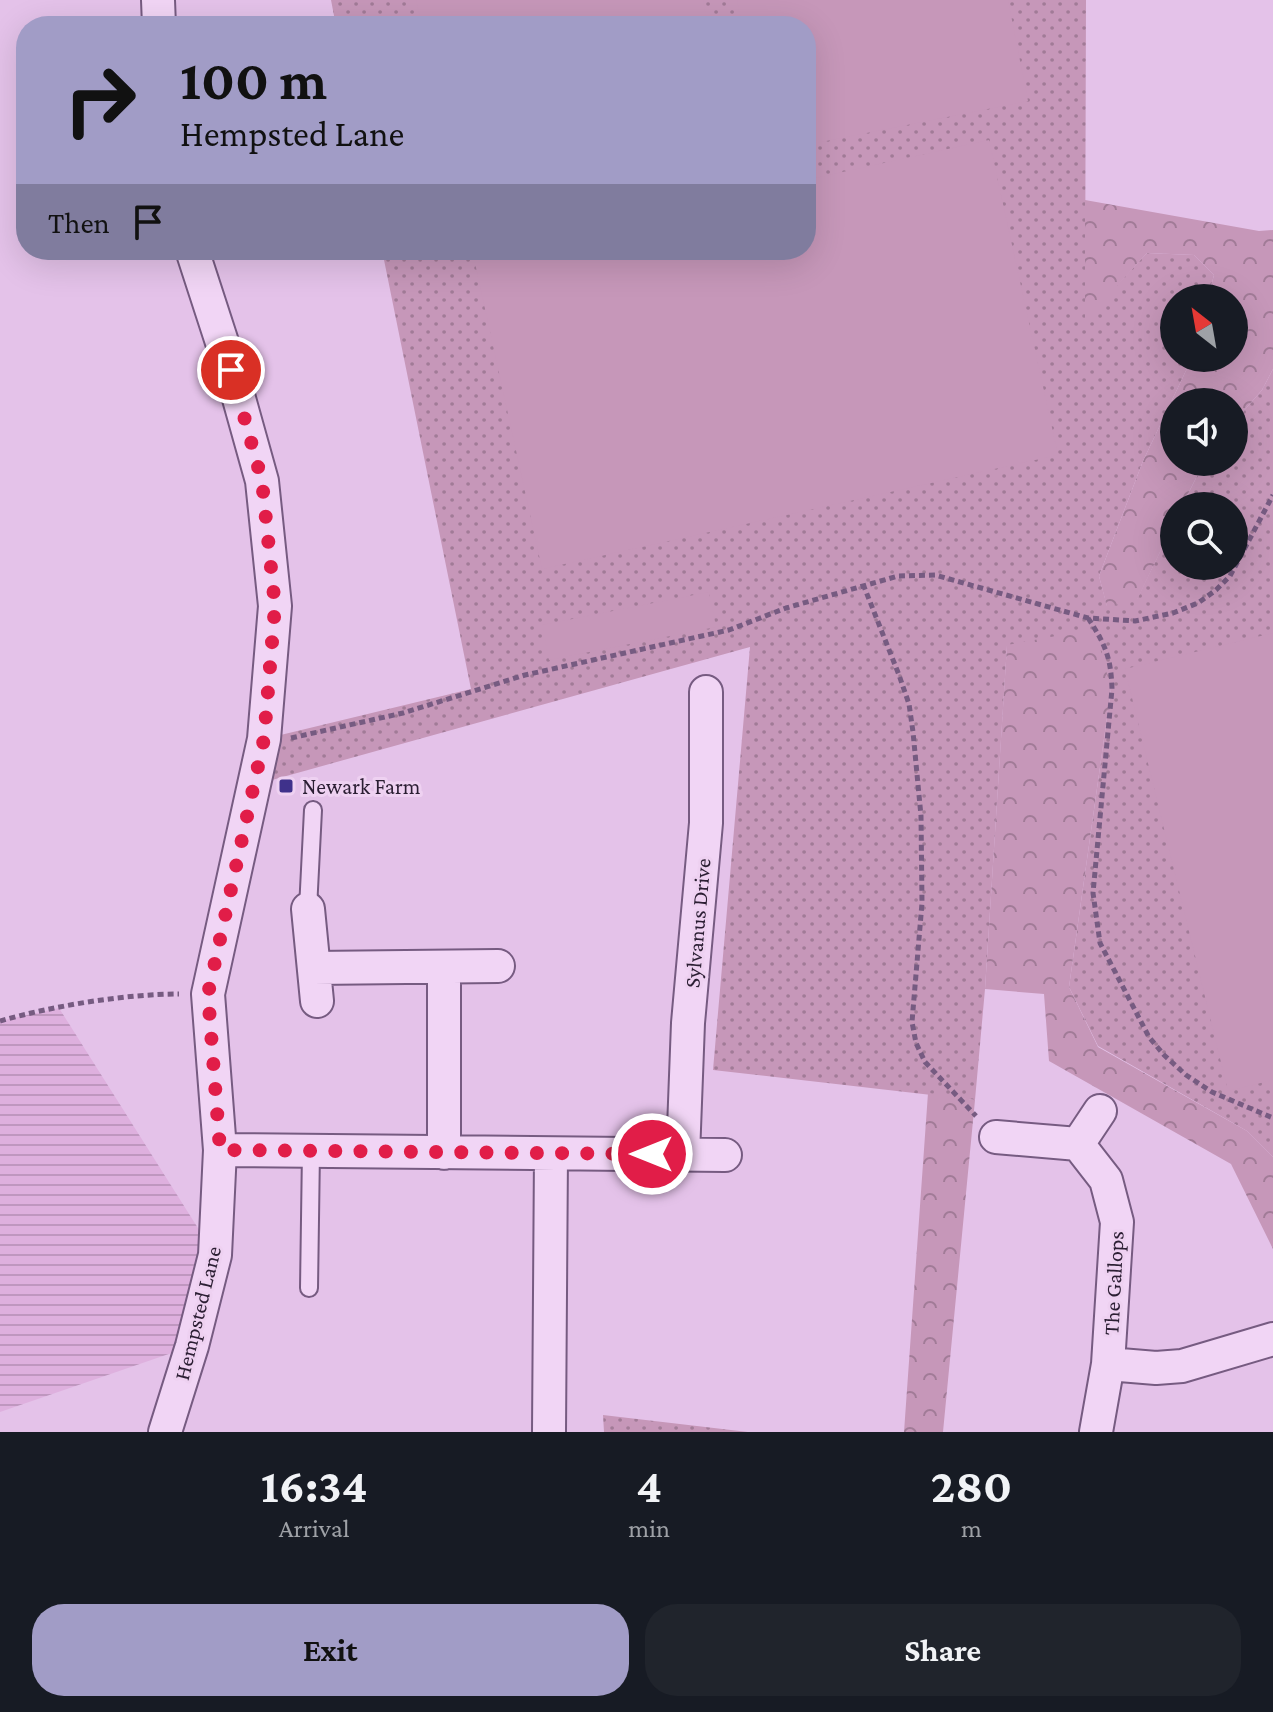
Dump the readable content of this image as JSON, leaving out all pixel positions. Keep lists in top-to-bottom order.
{
  "streets": {
    "street": ["Sylvanus Drive", "The Gallops", "Hempsted Lane"]
  },
  "places": {
    "transit": ["Newark Farm"]
  },
  "north": "top left",
  "page": {
    "turn": ["100 m", "Hempsted Lane"],
    "then": "Then",
    "eta": [
      "16:34",
      "Arrival",
      "4",
      "min",
      "280",
      "m"
    ],
    "buttons": ["Exit", "Share"]
  }
}
